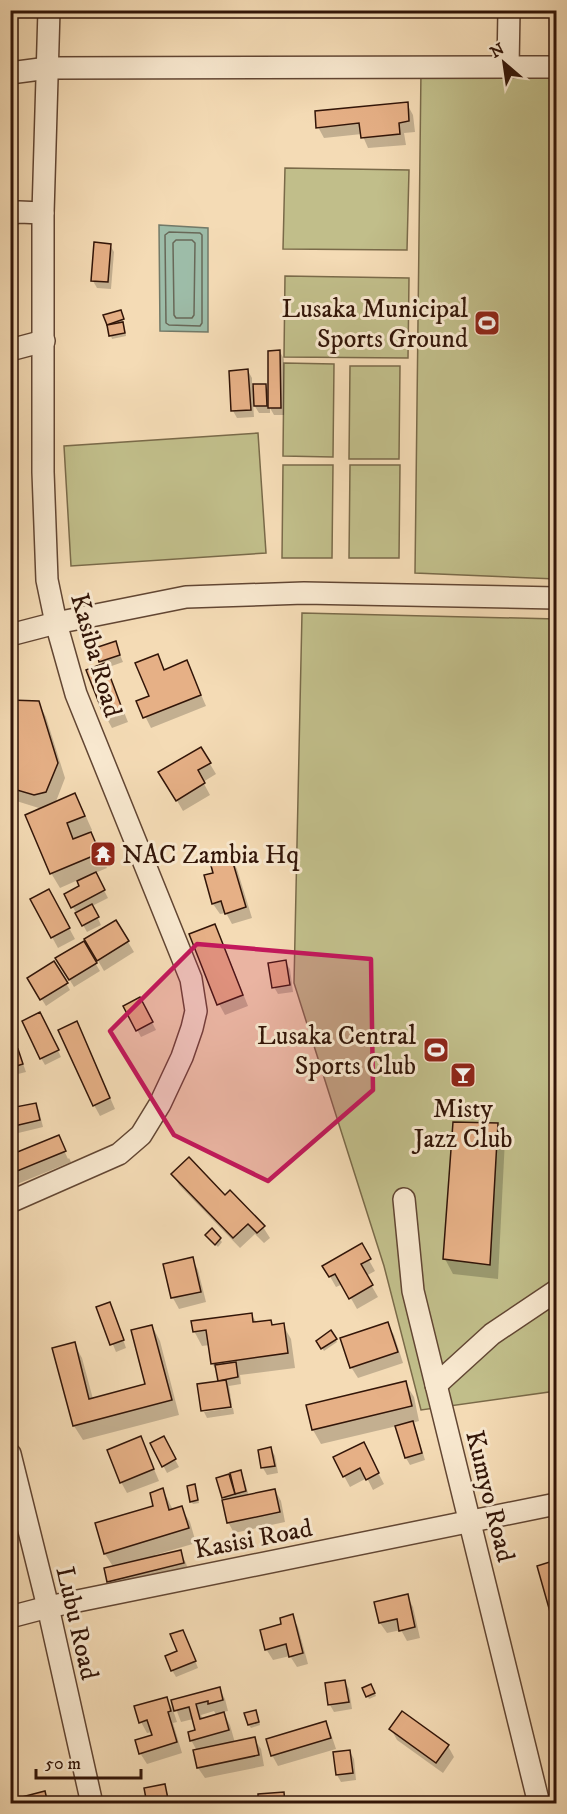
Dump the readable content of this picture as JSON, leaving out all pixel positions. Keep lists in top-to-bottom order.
{
  "streets": {
    "street": [
      "Kasiba Road",
      "Kumyo Road",
      "Kasisi Road",
      "Lubu Road"
    ]
  },
  "crossings": [
    ["Kumyo Road", "Kasisi Road"],
    ["Kasisi Road", "Lubu Road"]
  ],
  "places": {
    "sports": ["Lusaka Municipal Sports Ground", "Lusaka Central Sports Club"],
    "temple": ["NAC Zambia Hq"],
    "bar": ["Misty Jazz Club"]
  },
  "scale_bar": "50 m",
  "north": "top left"
}
